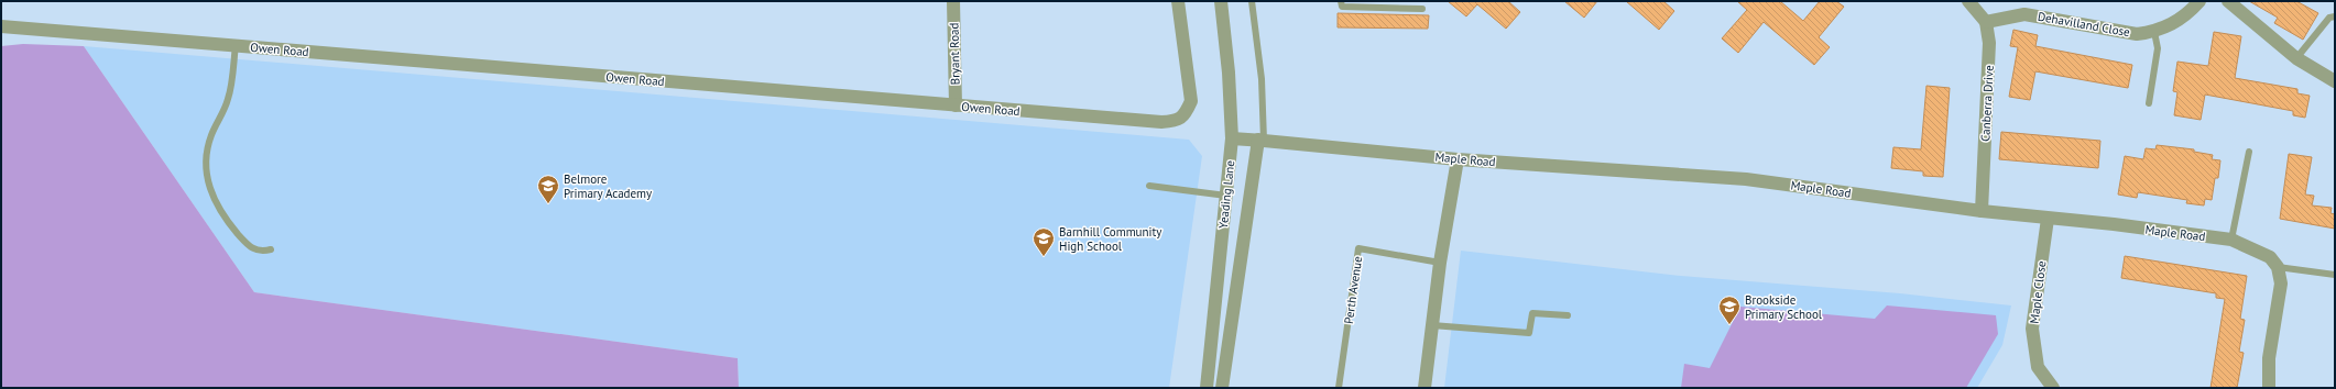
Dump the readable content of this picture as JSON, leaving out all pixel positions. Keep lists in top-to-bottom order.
{
  "streets": {
    "street": [
      "Dehavilland Close",
      "Owen Road",
      "Bryant Road",
      "Canberra Drive",
      "Maple Road",
      "Yeading Lane",
      "Maple Close"
    ],
    "lane": ["Perth Avenue"]
  },
  "crossings": [
    ["Dehavilland Close", "Canberra Drive"],
    ["Owen Road", "Bryant Road"],
    ["Canberra Drive", "Maple Road"],
    ["Maple Road", "Yeading Lane"],
    ["Maple Road", "Maple Close"]
  ],
  "places": {
    "school or university": ["Belmore Primary Academy", "Barnhill Community High School", "Brookside Primary School"]
  }
}
